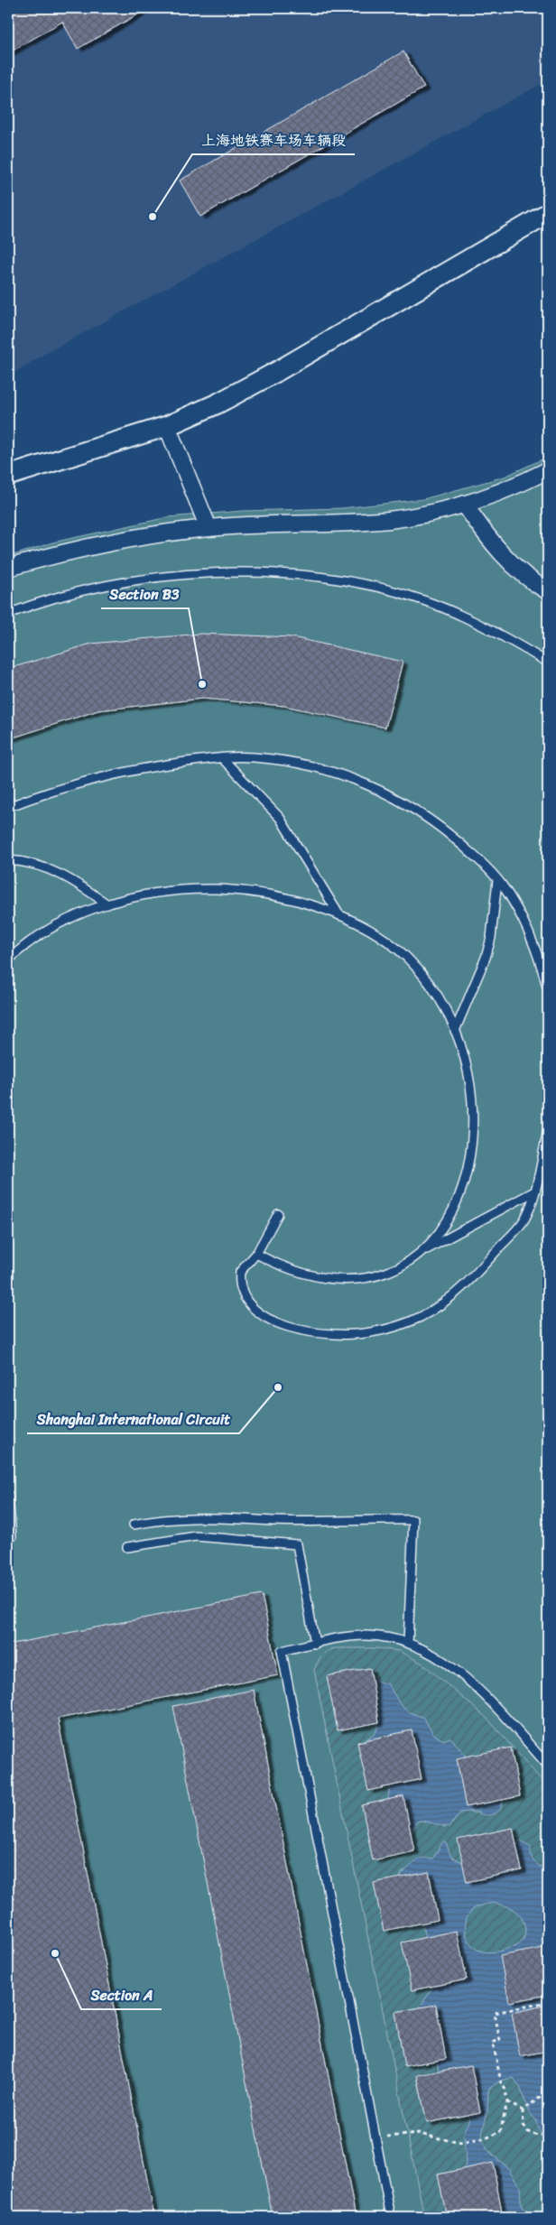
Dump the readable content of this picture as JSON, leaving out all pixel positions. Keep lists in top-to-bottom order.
{
  "places": [
    "上海地铁赛车场车辆段",
    "Section B3",
    "Shanghai International Circuit",
    "Section A"
  ]
}
